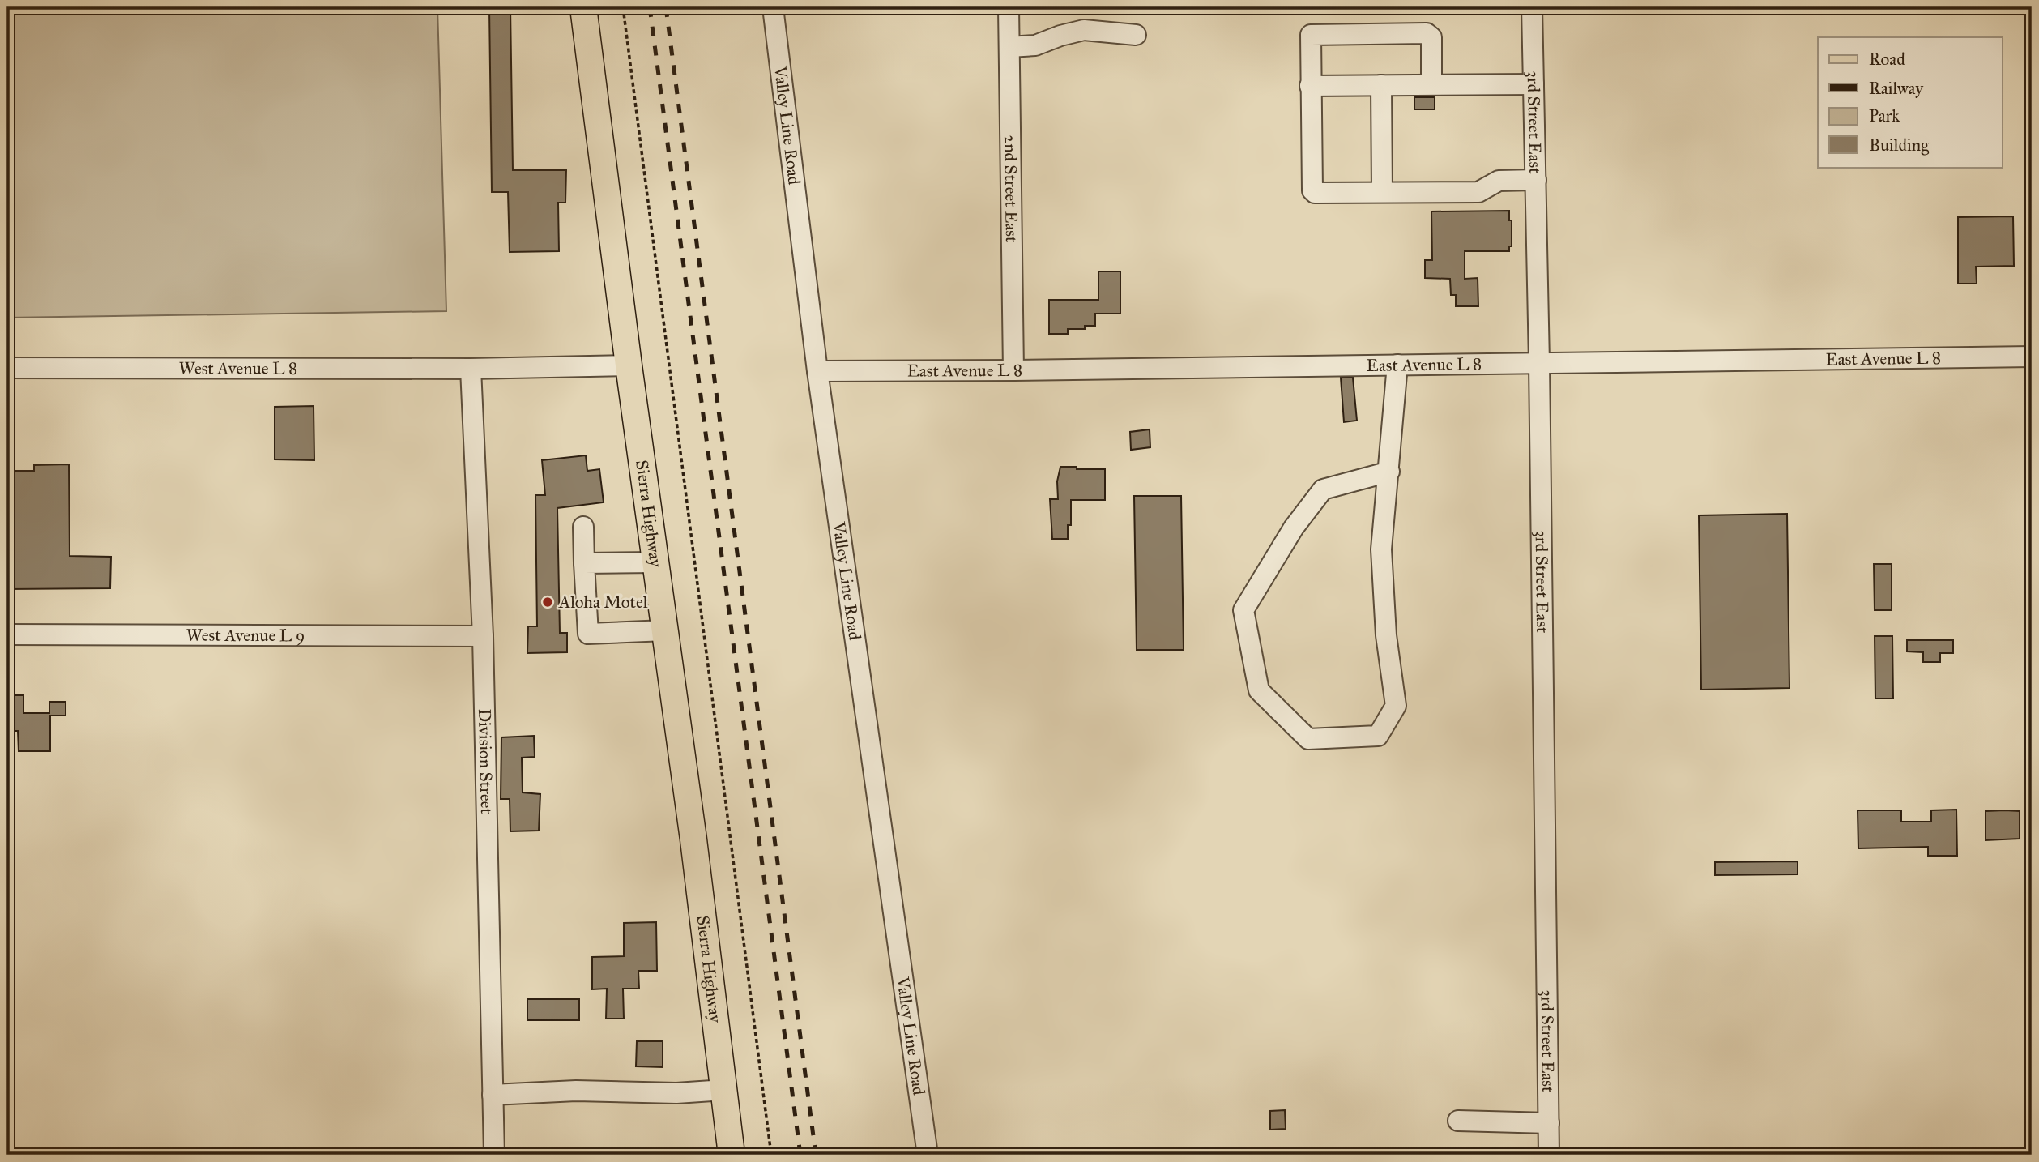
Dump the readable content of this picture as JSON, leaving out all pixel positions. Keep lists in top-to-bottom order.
{
  "streets": {
    "main road": ["Sierra Highway"],
    "street": [
      "3rd Street East",
      "Valley Line Road",
      "2nd Street East",
      "East Avenue L 8",
      "West Avenue L 8",
      "West Avenue L 9",
      "Division Street"
    ]
  },
  "crossings": [
    ["3rd Street East", "East Avenue L 8"],
    ["Valley Line Road", "East Avenue L 8"],
    ["2nd Street East", "East Avenue L 8"],
    ["West Avenue L 8", "Division Street"],
    ["West Avenue L 9", "Division Street"]
  ],
  "places": ["Aloha Motel"],
  "legend": [
    "Road",
    "Railway",
    "Park",
    "Building"
  ]
}
